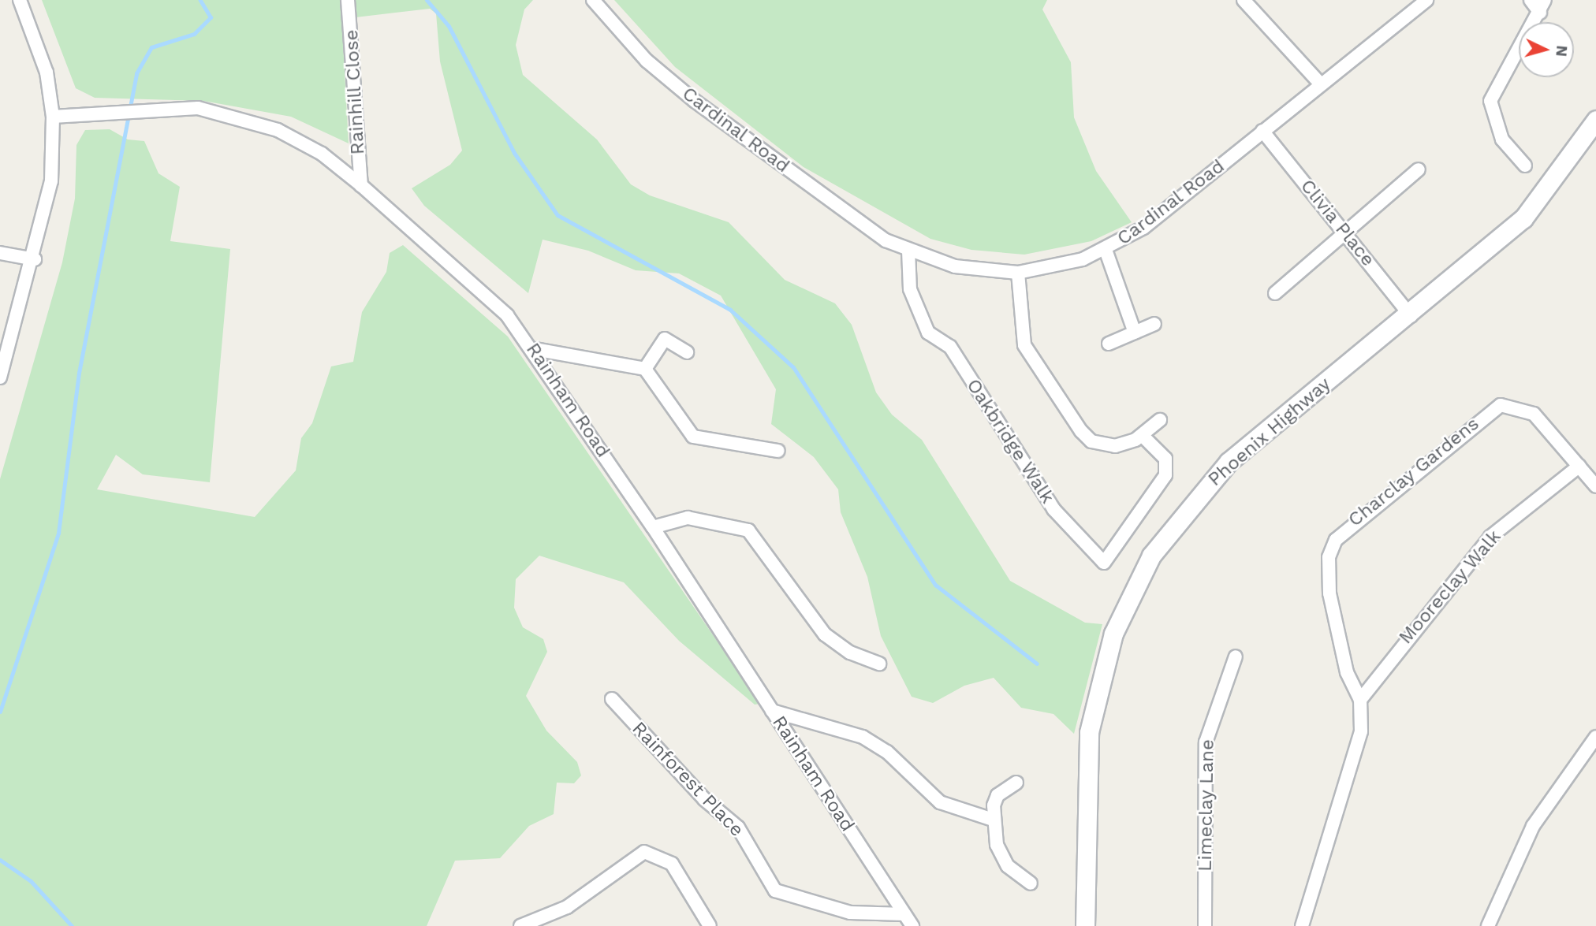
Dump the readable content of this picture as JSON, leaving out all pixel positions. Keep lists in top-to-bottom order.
{
  "streets": {
    "main road": ["Phoenix Highway"],
    "street": [
      "Rainhill Close",
      "Cardinal Road",
      "Clivia Place",
      "Rainham Road",
      "Oakbridge Walk",
      "Charclay Gardens",
      "Mooreclay Walk",
      "Rainforest Place",
      "Limeclay Lane"
    ]
  },
  "crossings": [
    ["Rainhill Close", "Rainham Road"],
    ["Cardinal Road", "Clivia Place"],
    ["Cardinal Road", "Oakbridge Walk"],
    ["Clivia Place", "Phoenix Highway"],
    ["Rainham Road", "Rainforest Place"],
    ["Charclay Gardens", "Mooreclay Walk"]
  ],
  "north": "right"
}
